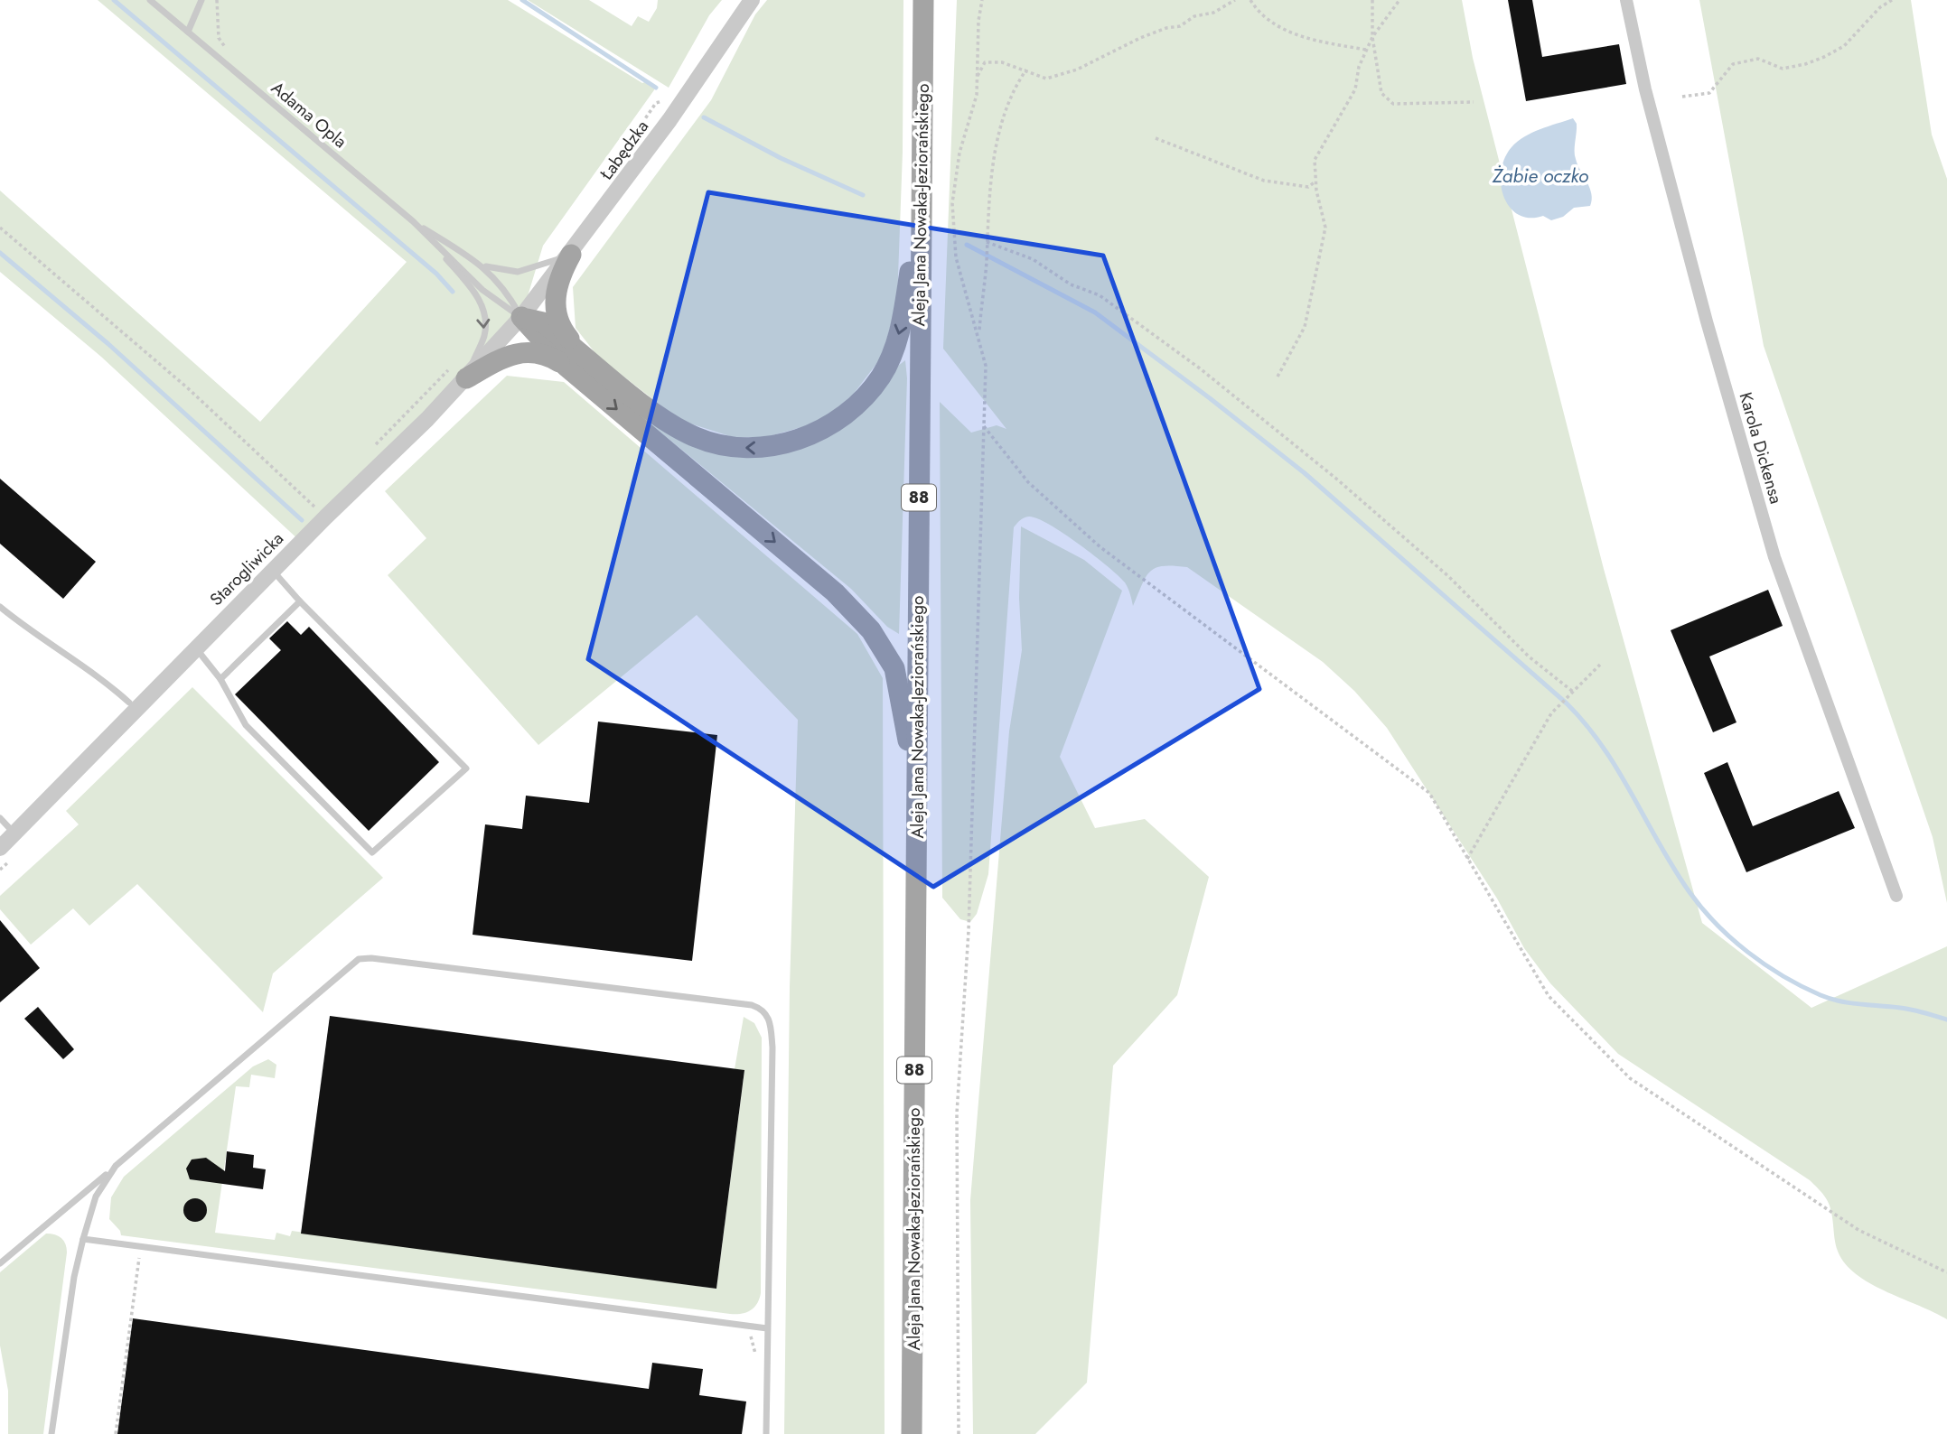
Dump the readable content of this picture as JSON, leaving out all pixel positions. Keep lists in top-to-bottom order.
{
  "streets": {
    "main road": ["Aleja Jana Nowaka-Jeziorańskiego", "88"],
    "street": ["Łabędzka", "Karola Dickensa", "Starogliwicka"],
    "lane": ["Adama Opla"]
  },
  "crossings": [
    ["Łabędzka", "Starogliwicka"]
  ],
  "water": ["Żabie oczko"]
}
